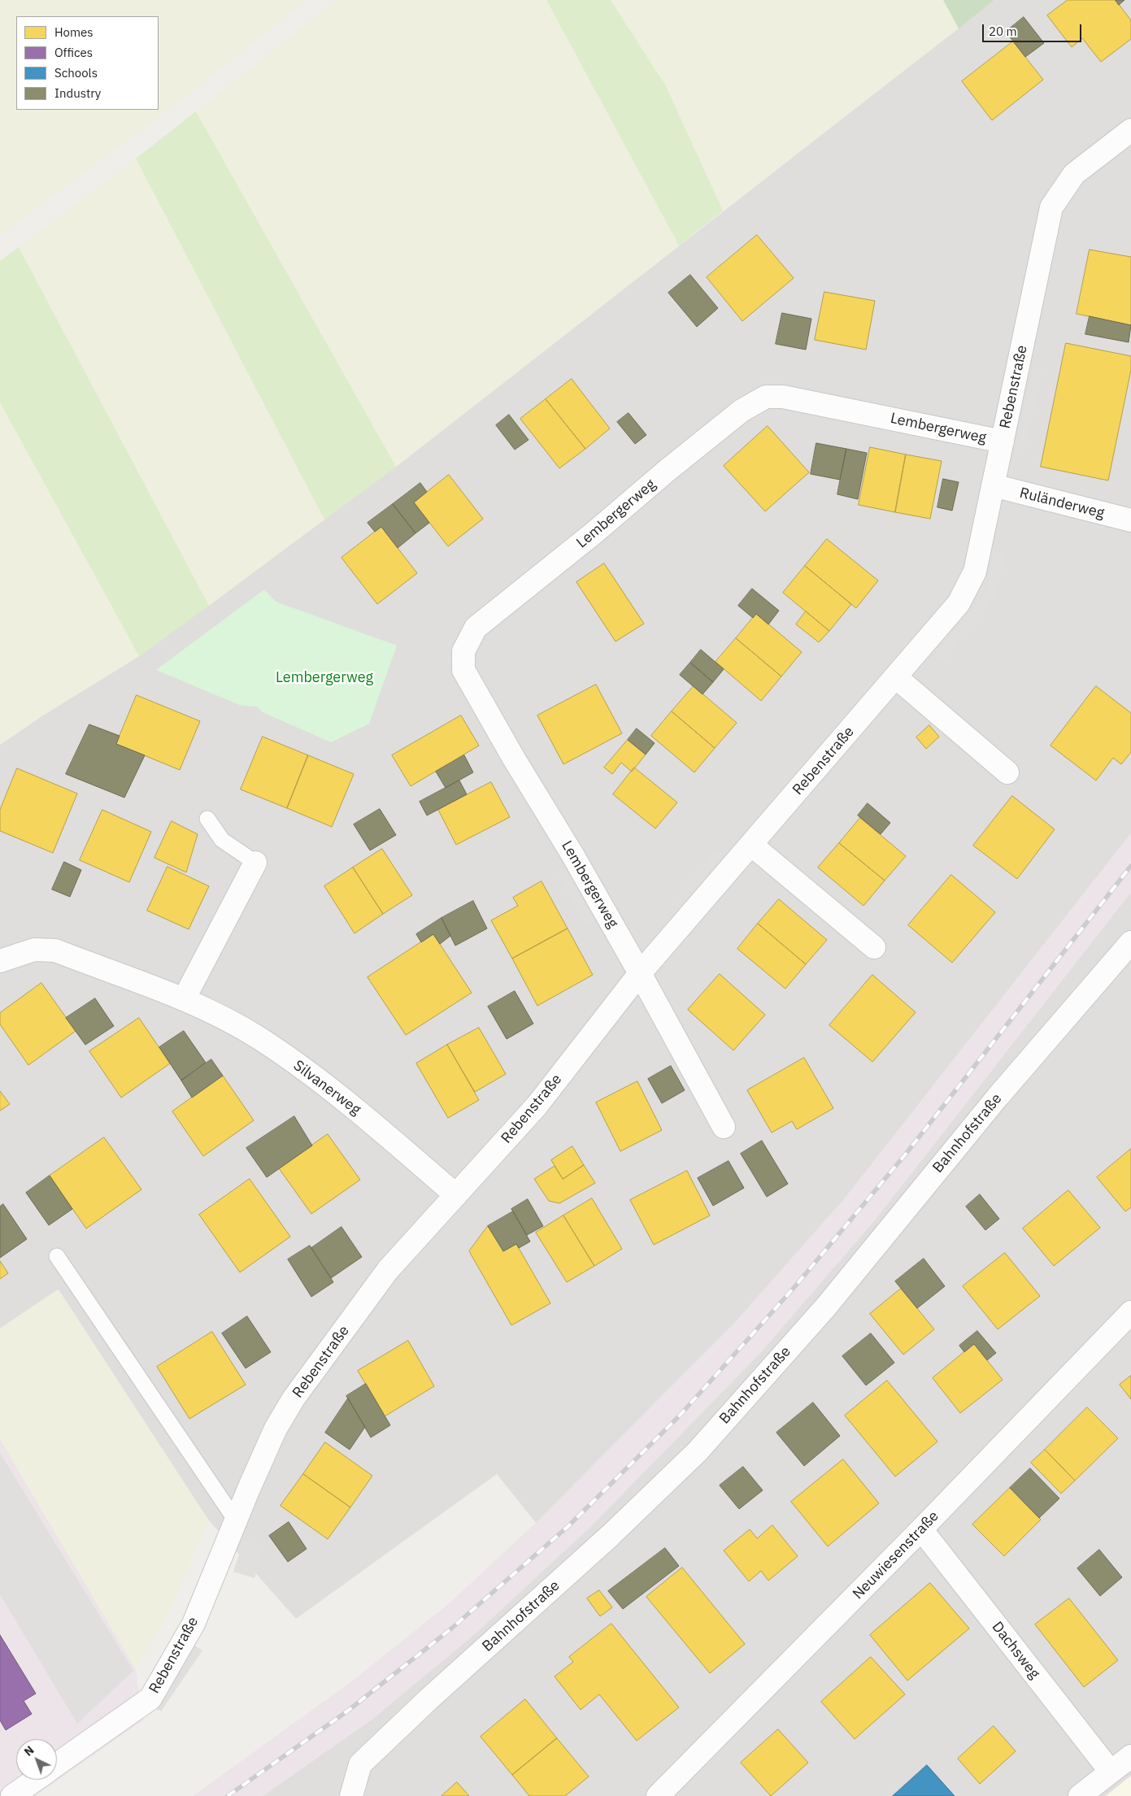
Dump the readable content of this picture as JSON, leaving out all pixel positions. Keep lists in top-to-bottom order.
{
  "streets": {
    "street": [
      "Rebenstraße",
      "Lembergerweg",
      "Ruländerweg",
      "Silvanerweg",
      "Bahnhofstraße",
      "Neuwiesenstraße",
      "Dachsweg"
    ]
  },
  "crossings": [
    ["Rebenstraße", "Lembergerweg"],
    ["Rebenstraße", "Ruländerweg"],
    ["Rebenstraße", "Silvanerweg"],
    ["Neuwiesenstraße", "Dachsweg"]
  ],
  "parks": ["Lembergerweg"],
  "legend": [
    "Homes",
    "Offices",
    "Schools",
    "Industry"
  ],
  "scale_bar": "20 m",
  "north": "top left"
}
